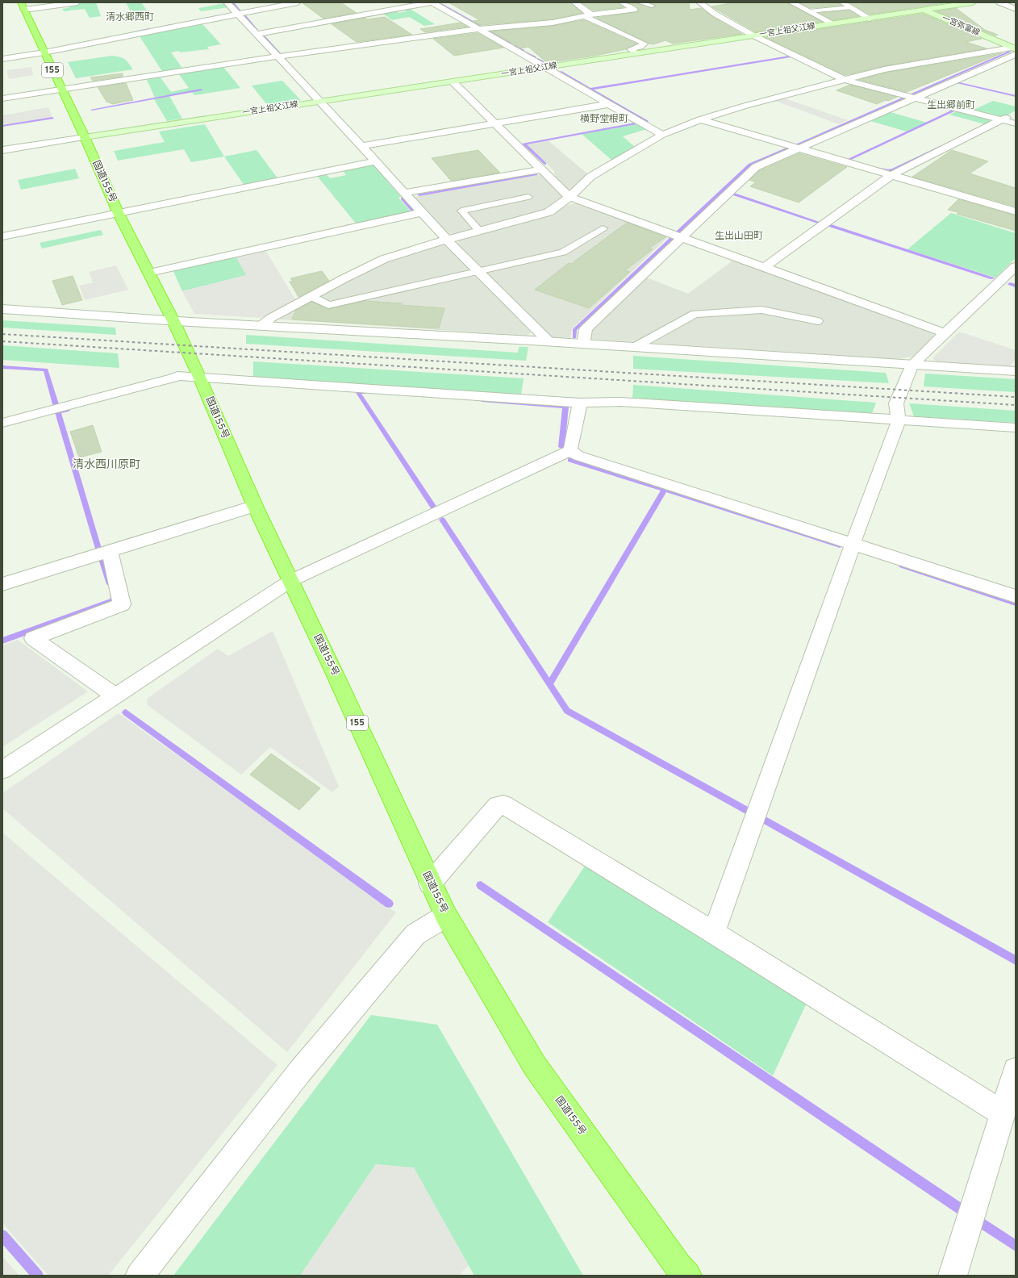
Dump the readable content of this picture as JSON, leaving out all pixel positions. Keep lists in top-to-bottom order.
{
  "streets": {
    "highway": ["155", "国道155号"],
    "main road": ["一宮弥富線", "一宮上祖父江線"]
  },
  "crossings": [
    ["一宮弥富線", "一宮上祖父江線"],
    ["一宮上祖父江線", "国道155号"]
  ],
  "districts": [
    "清水郷西町",
    "生出郷前町",
    "横野堂根町",
    "生出山田町",
    "清水西川原町"
  ]
}
